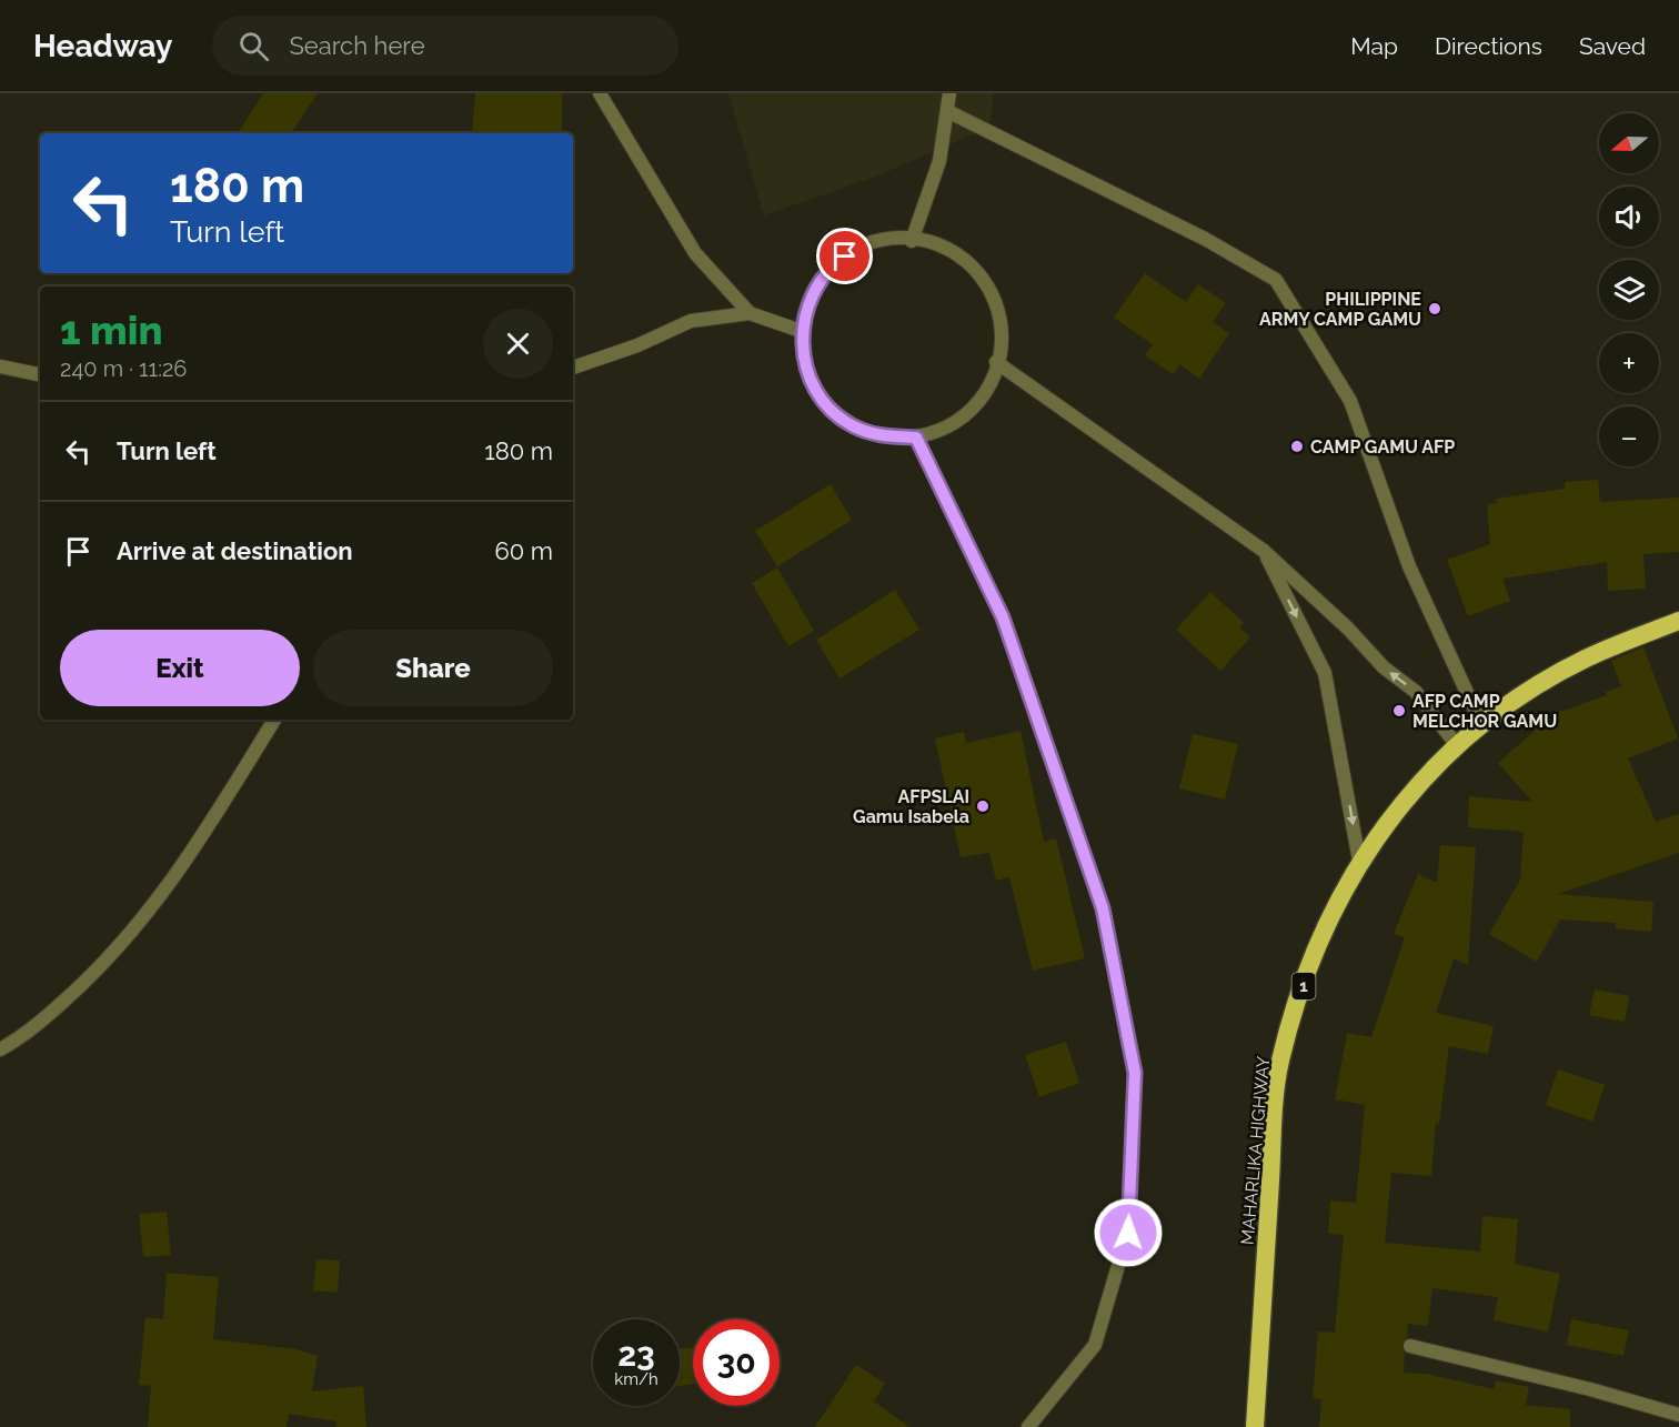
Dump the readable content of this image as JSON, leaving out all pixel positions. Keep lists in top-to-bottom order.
{
  "streets": {
    "highway": ["1", "MAHARLIKA HIGHWAY"]
  },
  "places": [
    "PHILIPPINE ARMY CAMP GAMU",
    "CAMP GAMU AFP",
    "AFP CAMP MELCHOR GAMU",
    "AFPSLAI Gamu Isabela"
  ],
  "north": "left",
  "page": {
    "header": "Headway",
    "search": "Search here",
    "nav": ["Map", "Directions", "Saved"],
    "map_buttons": ["+", "−"],
    "turn": ["180 m", "Turn left"],
    "heading": ["1 min", "240 m · 11:26"],
    "list": [
      {
        "name": "Turn left",
        "value": "180 m"
      },
      {
        "name": "Arrive at destination",
        "value": "60 m"
      }
    ],
    "buttons": ["Exit", "Share"],
    "speed": "23 km/h",
    "limit": "30"
  }
}
